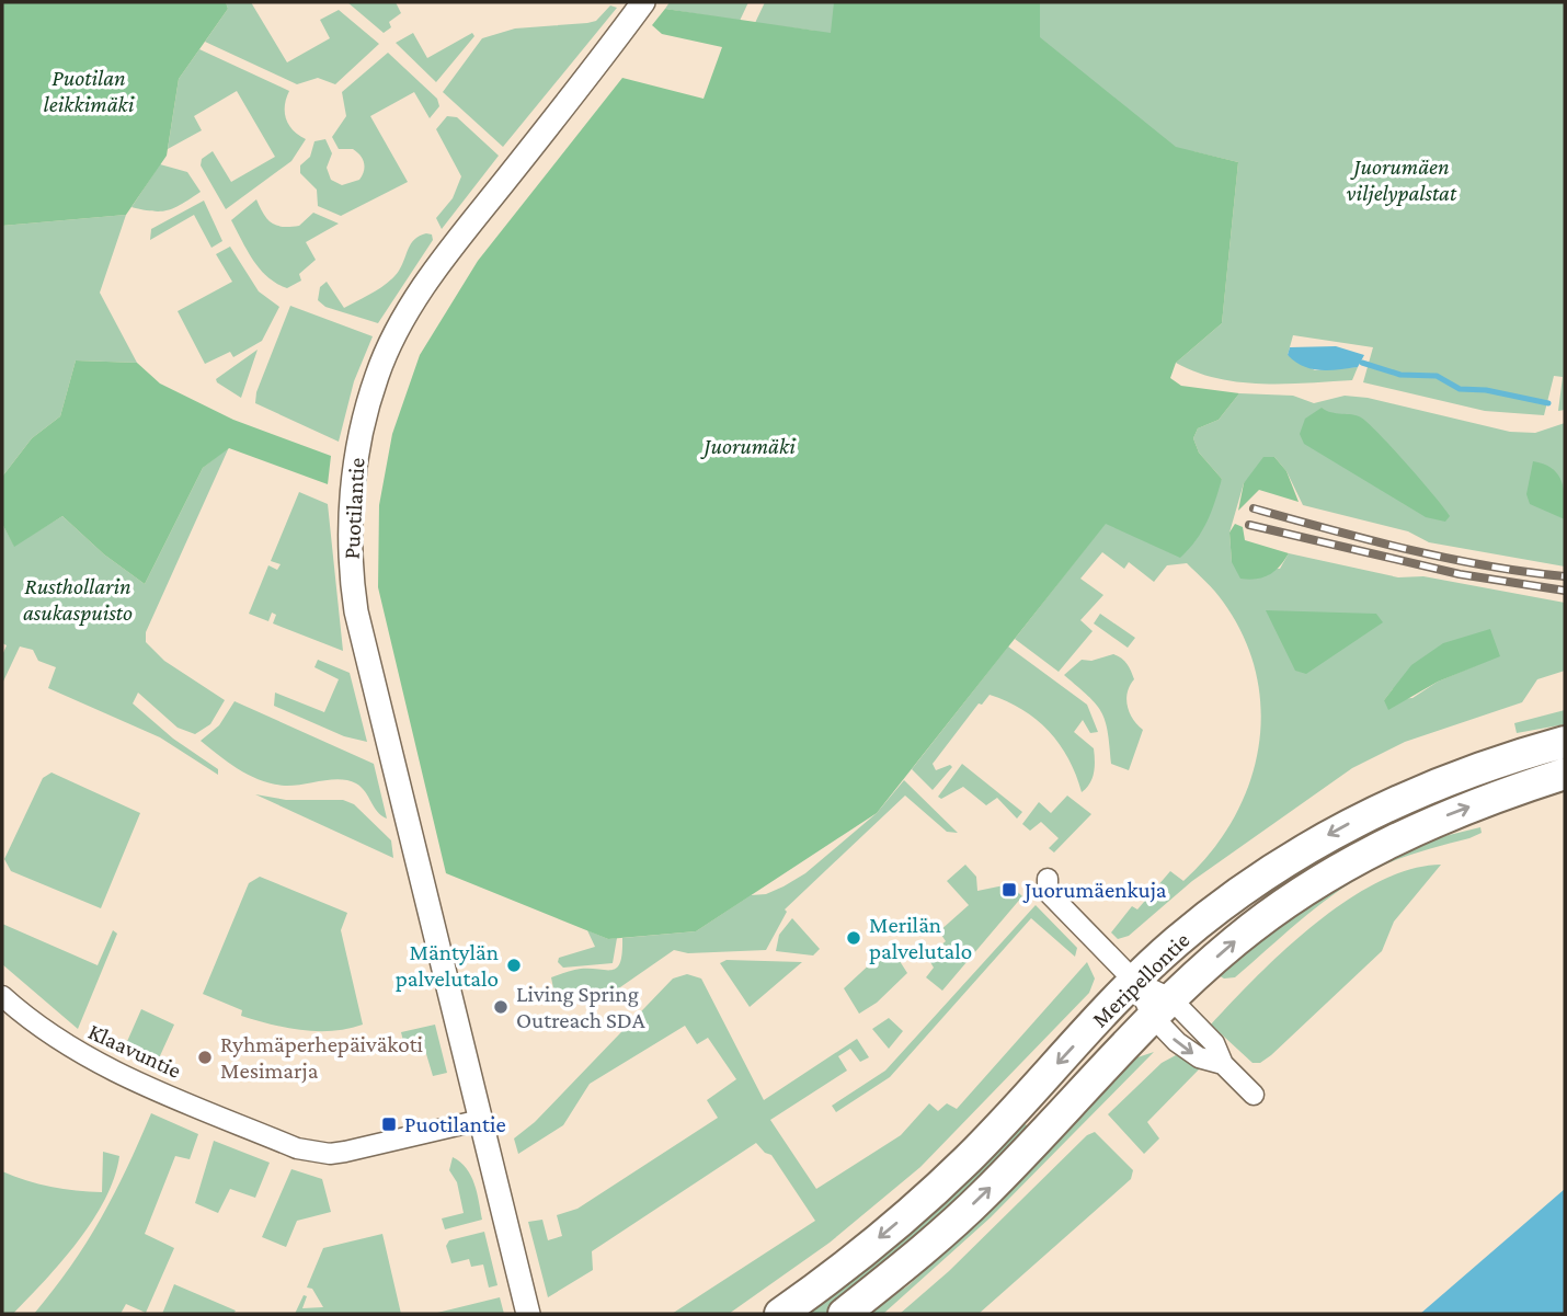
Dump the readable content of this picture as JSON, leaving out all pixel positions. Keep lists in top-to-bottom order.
{
  "streets": {
    "main road": ["Meripellontie"],
    "street": ["Puotilantie", "Klaavuntie"]
  },
  "crossings": [
    ["Puotilantie", "Klaavuntie"]
  ],
  "parks": [
    "Puotilan leikkimäki",
    "Juorumäen viljelypalstat",
    "Juorumäki",
    "Rusthollarin asukaspuisto"
  ],
  "places": {
    "transit": ["Juorumäenkuja", "Puotilantie"],
    "other": [
      "Merilän palvelutalo",
      "Mäntylän palvelutalo",
      "Living Spring Outreach SDA",
      "Ryhmäperhepäiväkoti Mesimarja"
    ]
  }
}
